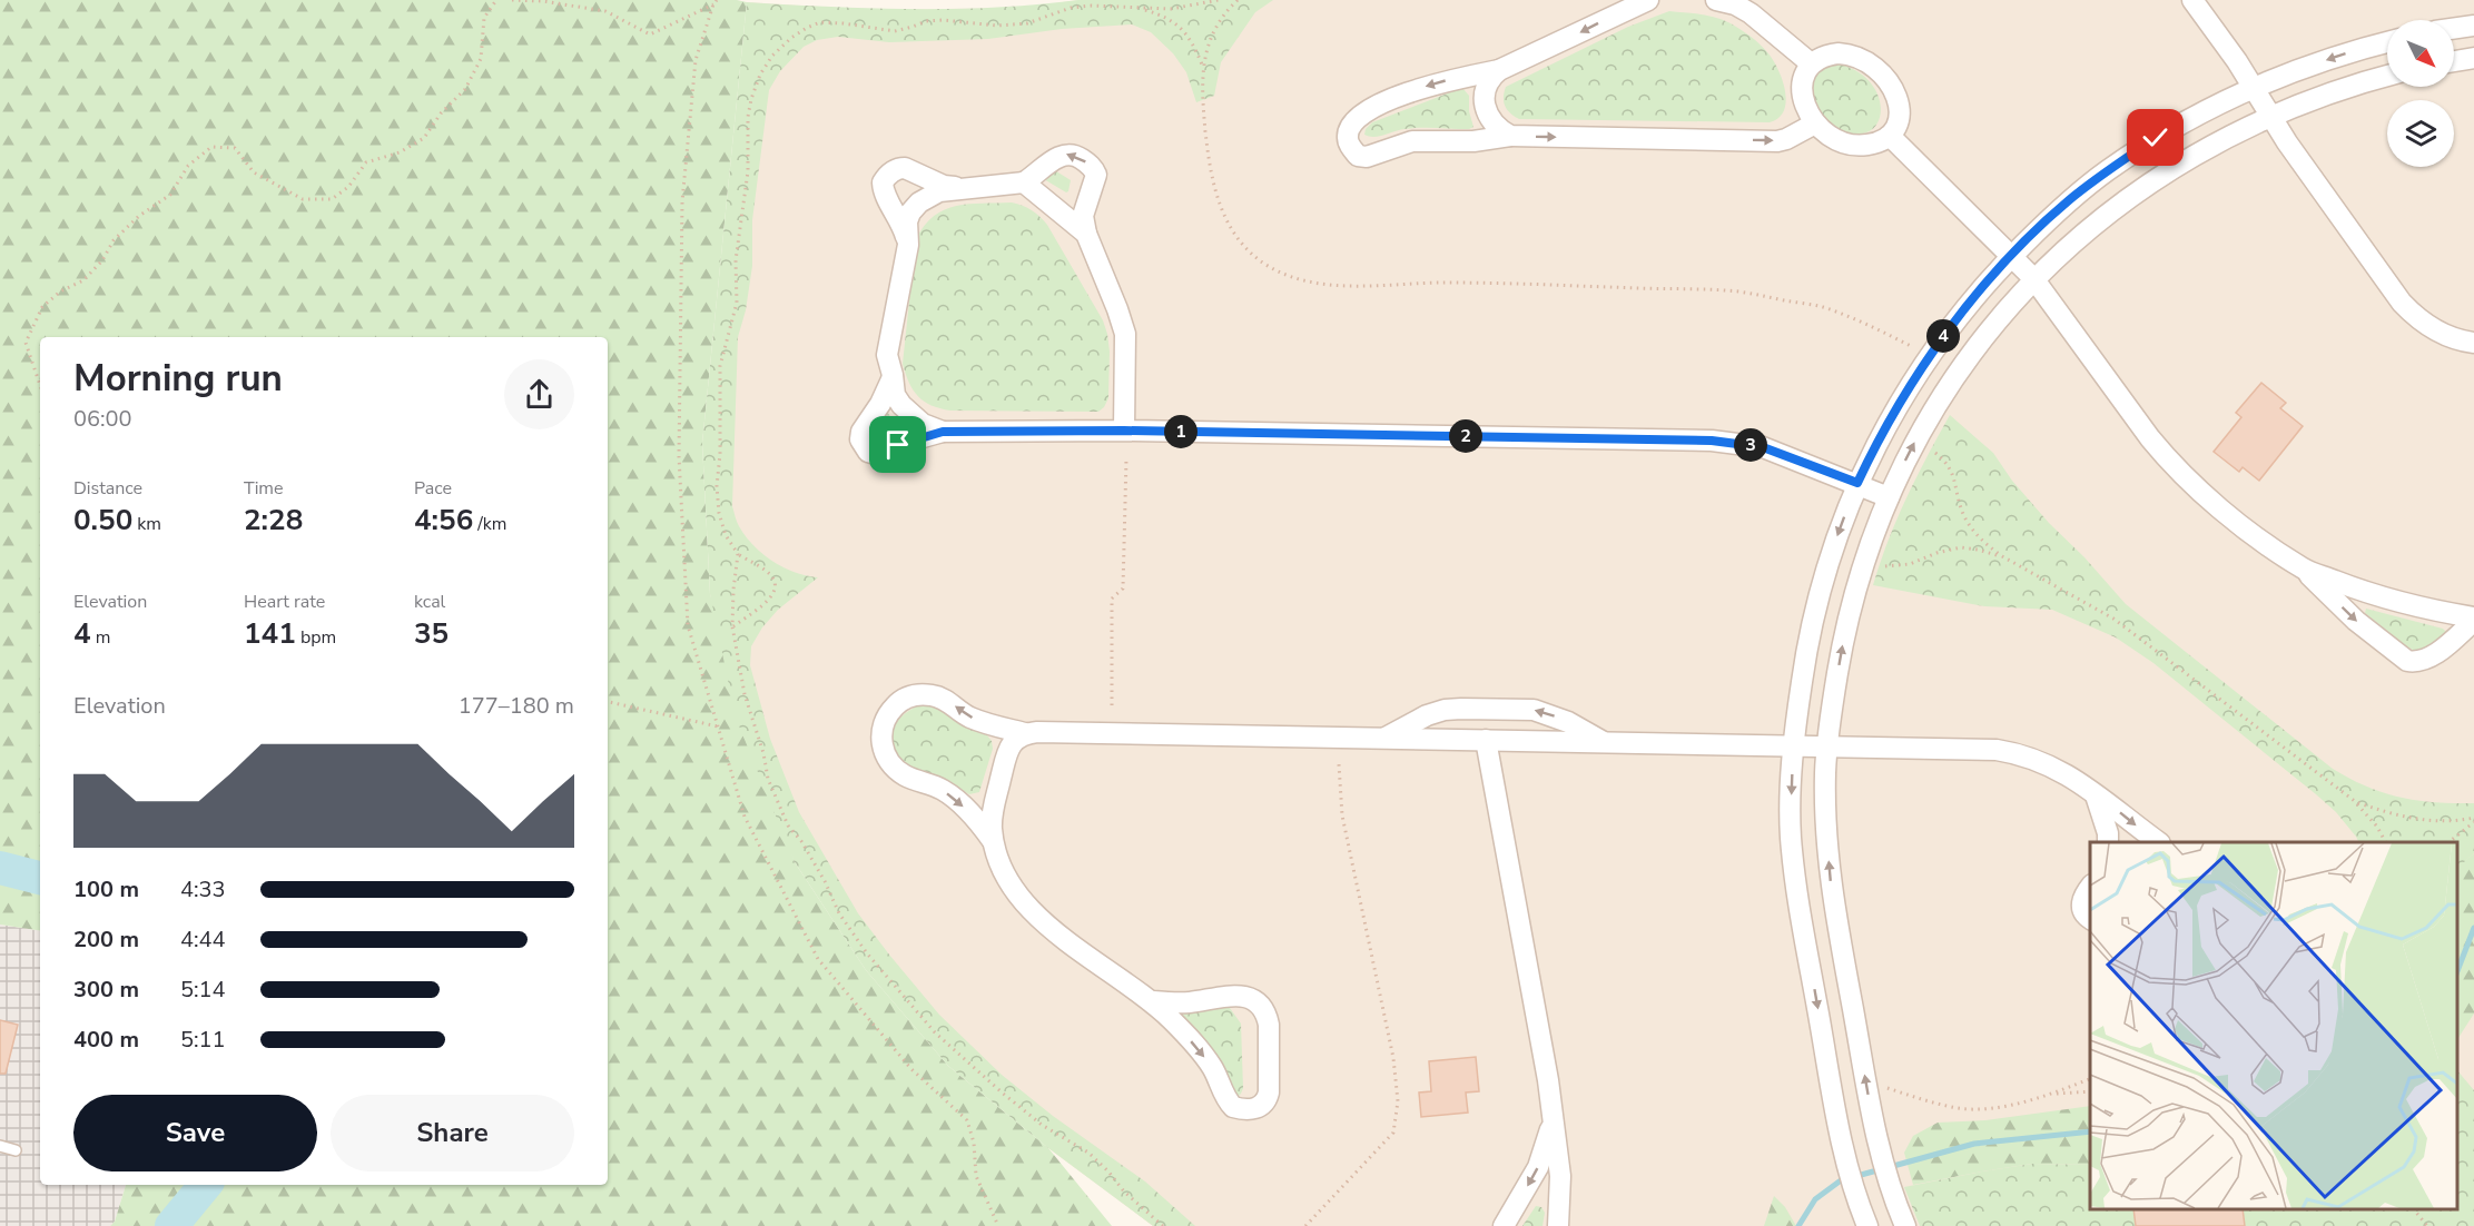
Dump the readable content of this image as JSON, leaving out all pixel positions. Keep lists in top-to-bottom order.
{
  "north": "bottom right",
  "page": {
    "pins": [
      "4",
      "1",
      "2",
      "3"
    ],
    "heading": ["Morning run", "06:00"],
    "stats": [
      ["Distance", "0.50 km"],
      ["Time", "2:28"],
      ["Pace", "4:56 /km"],
      ["Elevation", "4 m"],
      ["Heart rate", "141 bpm"],
      ["kcal", "35"]
    ],
    "chart": ["Elevation", "177–180 m"],
    "list": [
      {
        "name": "100 m",
        "note": "4:33"
      },
      {
        "name": "200 m",
        "note": "4:44"
      },
      {
        "name": "300 m",
        "note": "5:14"
      },
      {
        "name": "400 m",
        "note": "5:11"
      }
    ],
    "buttons": ["Save", "Share"]
  }
}
